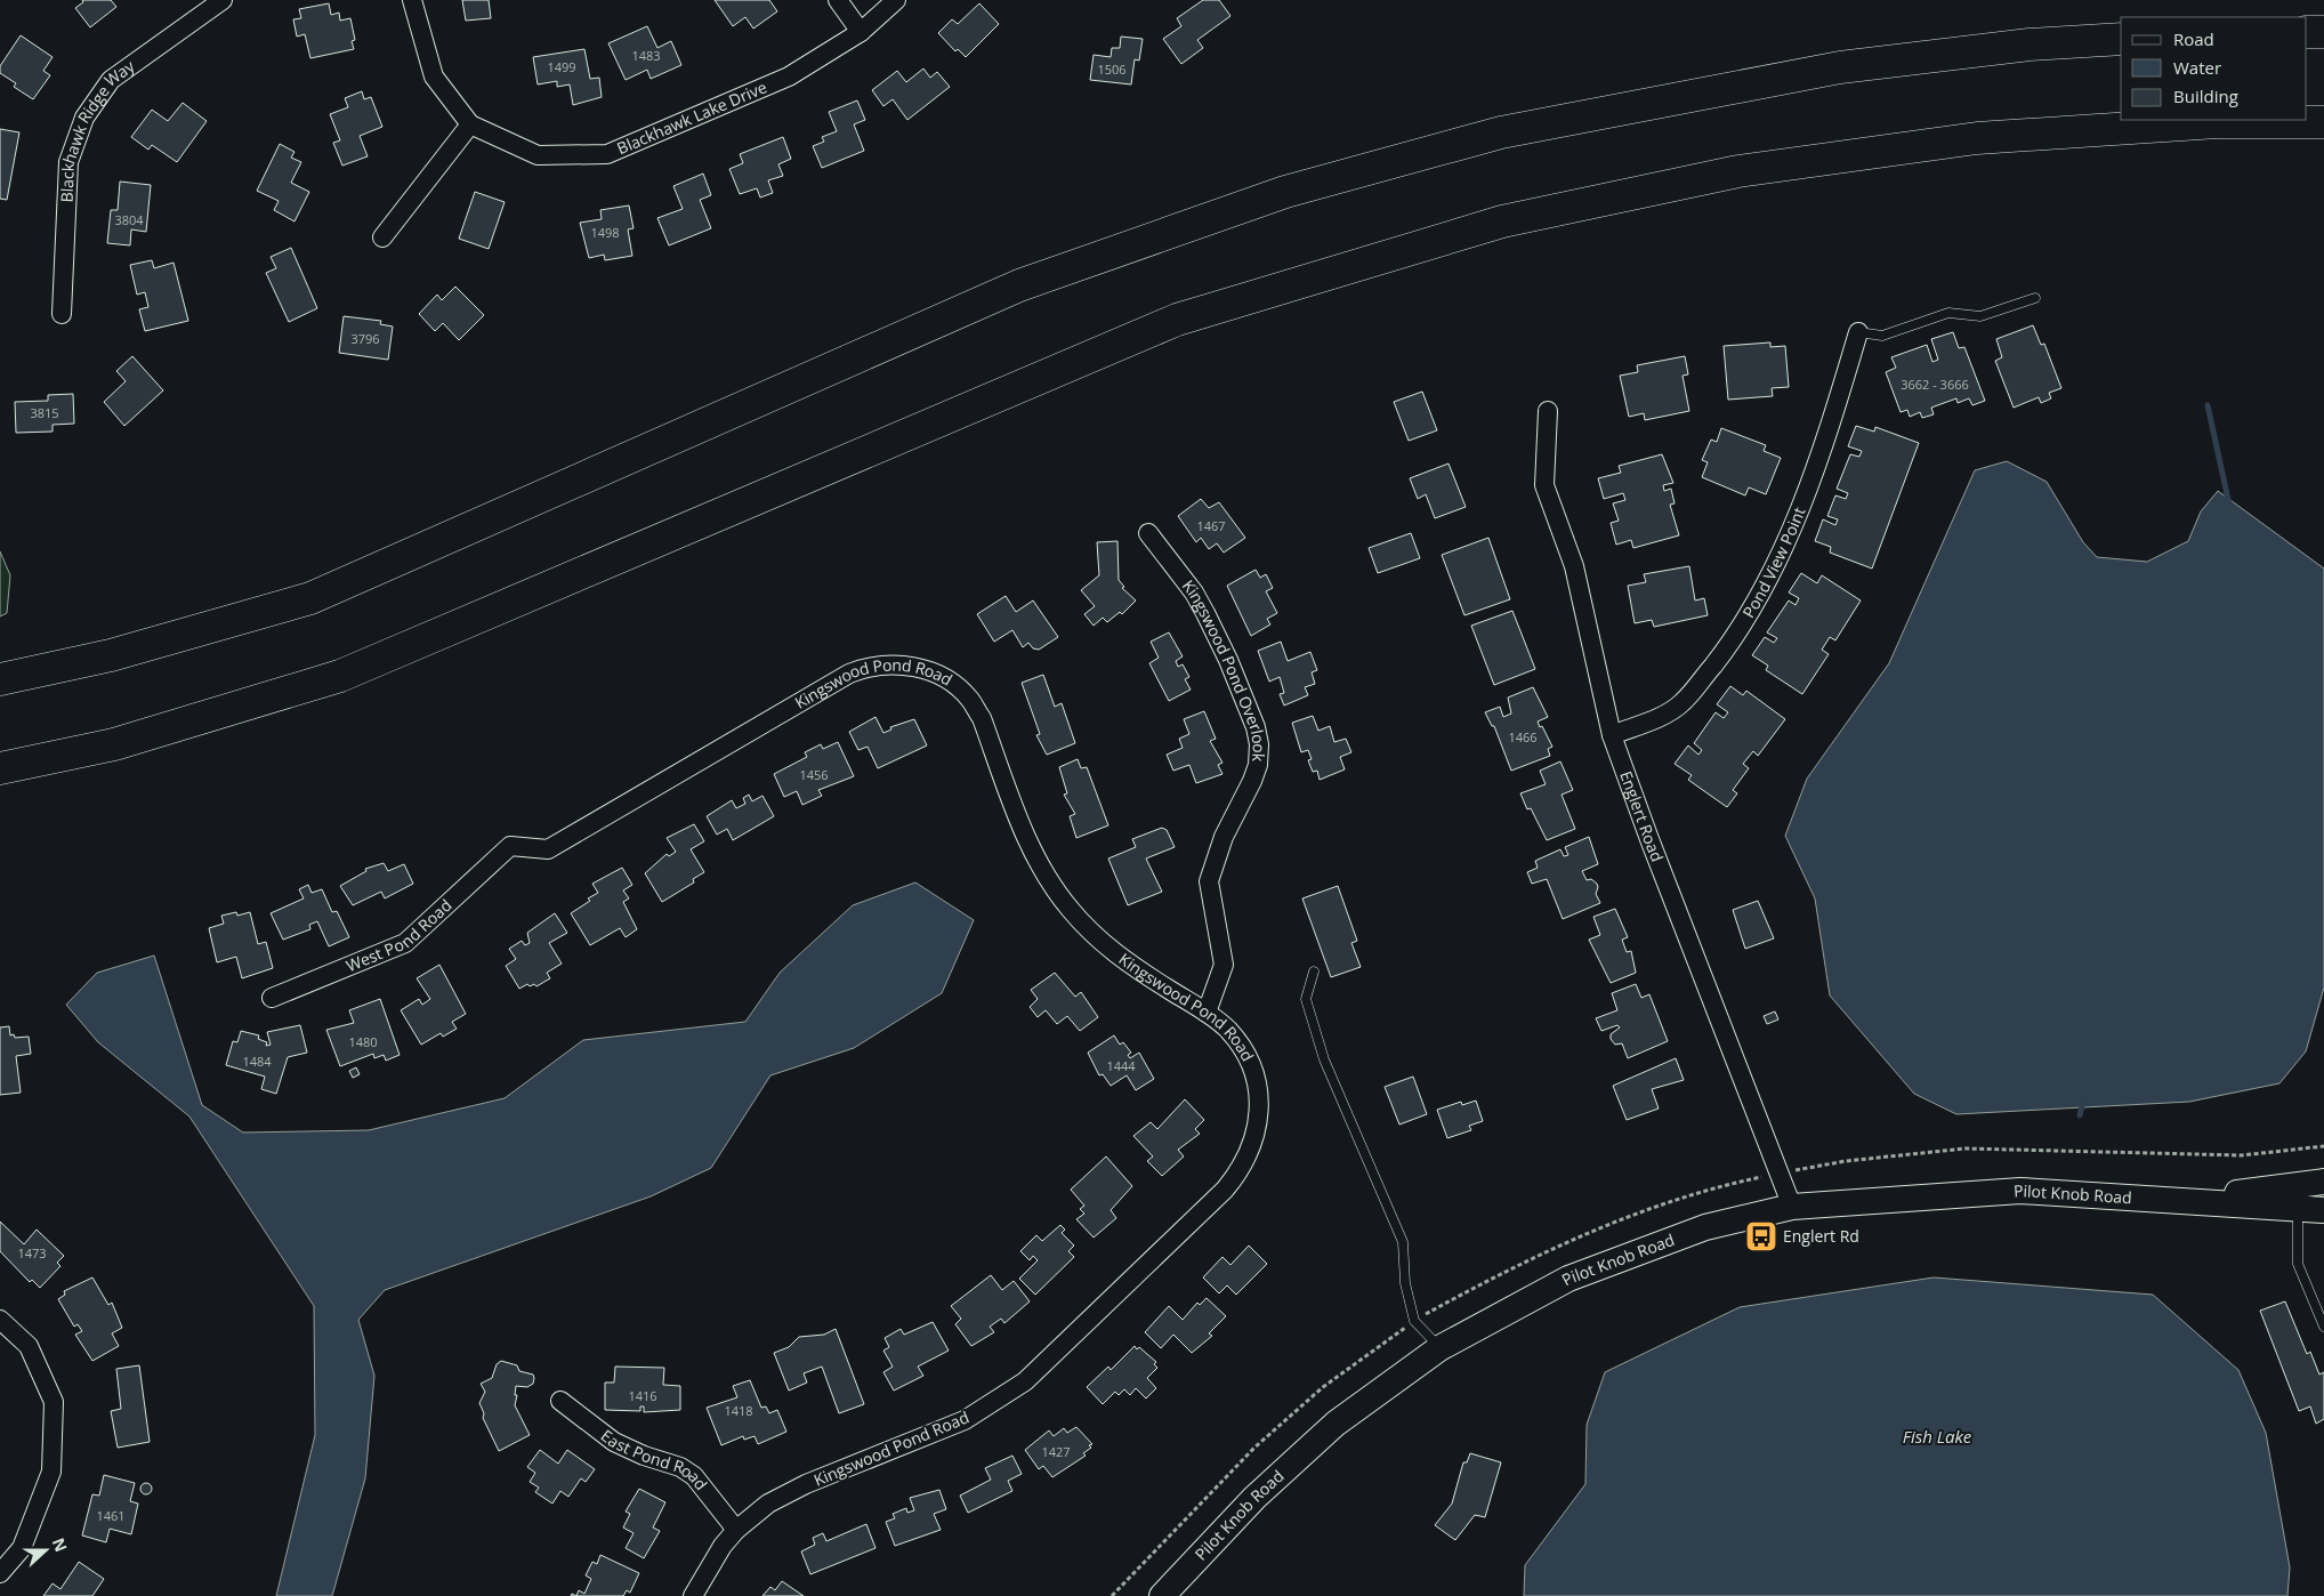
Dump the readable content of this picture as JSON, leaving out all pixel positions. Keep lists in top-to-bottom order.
{
  "streets": {
    "main road": ["Pilot Knob Road"],
    "street": [
      "Blackhawk Lake Drive",
      "Blackhawk Ridge Way",
      "Pond View Point",
      "Kingswood Pond Overlook",
      "Kingswood Pond Road",
      "Englert Road",
      "West Pond Road",
      "East Pond Road"
    ]
  },
  "crossings": [
    ["Pond View Point", "Englert Road"],
    ["Kingswood Pond Overlook", "Kingswood Pond Road"],
    ["Kingswood Pond Road", "West Pond Road"],
    ["Kingswood Pond Road", "East Pond Road"],
    ["Englert Road", "Pilot Knob Road"]
  ],
  "water": ["Fish Lake"],
  "places": {
    "bus stop": ["Englert Rd"]
  },
  "house_numbers": [
    "1483",
    "1499",
    "1506",
    "3804",
    "1498",
    "3796",
    "3662 - 3666",
    "3815",
    "1467",
    "1466",
    "1456",
    "1480",
    "1484",
    "1444",
    "1473",
    "1416",
    "1418",
    "1427",
    "1461"
  ],
  "legend": ["Road", "Water", "Building"],
  "north": "right"
}
